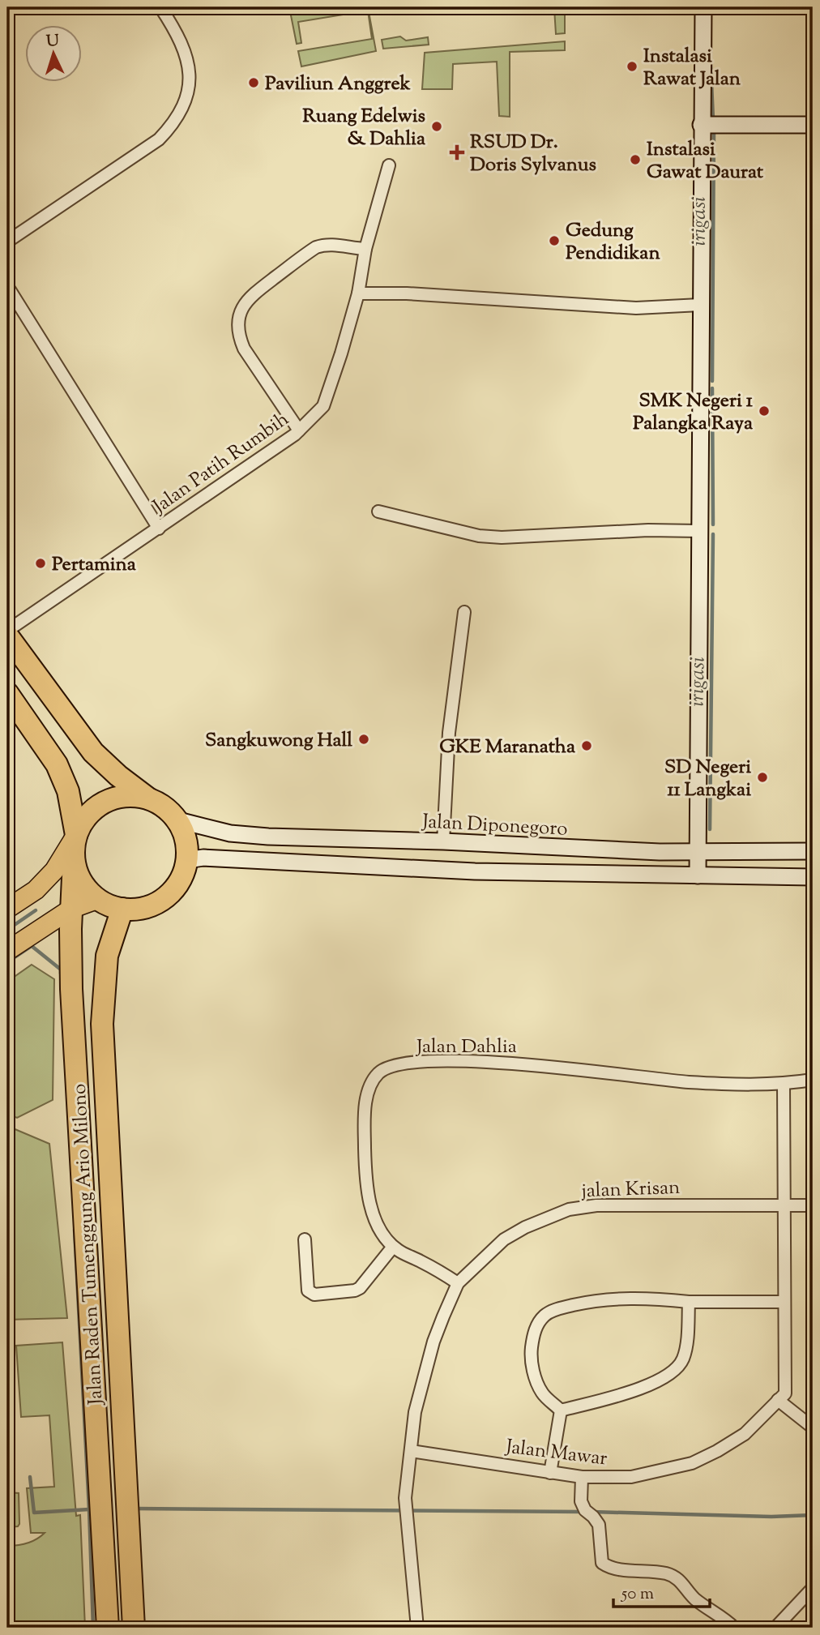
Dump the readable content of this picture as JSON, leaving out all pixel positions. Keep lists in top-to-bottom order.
{
  "streets": {
    "highway": ["Jalan Raden Tumenggung Ario Milono"],
    "main road": ["Jalan Diponegoro"],
    "street": [
      "Jalan Patih Rumbih",
      "Jalan Dahlia",
      "jalan Krisan",
      "Jalan Mawar"
    ]
  },
  "crossings": [
    ["Jalan Diponegoro", "Jalan Raden Tumenggung Ario Milono"],
    ["Jalan Dahlia", "jalan Krisan"],
    ["Jalan Dahlia", "Jalan Mawar"],
    ["jalan Krisan", "Jalan Mawar"]
  ],
  "water": ["irigasi"],
  "places": {
    "other": [
      "Instalasi Rawat Jalan",
      "Paviliun Anggrek",
      "Ruang Edelwis & Dahlia",
      "Instalasi Gawat Daurat",
      "Gedung Pendidikan",
      "SMK Negeri 1 Palangka Raya",
      "Pertamina",
      "Sangkuwong Hall",
      "GKE Maranatha",
      "SD Negeri 11 Langkai"
    ],
    "health": ["RSUD Dr. Doris Sylvanus"]
  },
  "scale_bar": "50 m",
  "north": "top"
}
